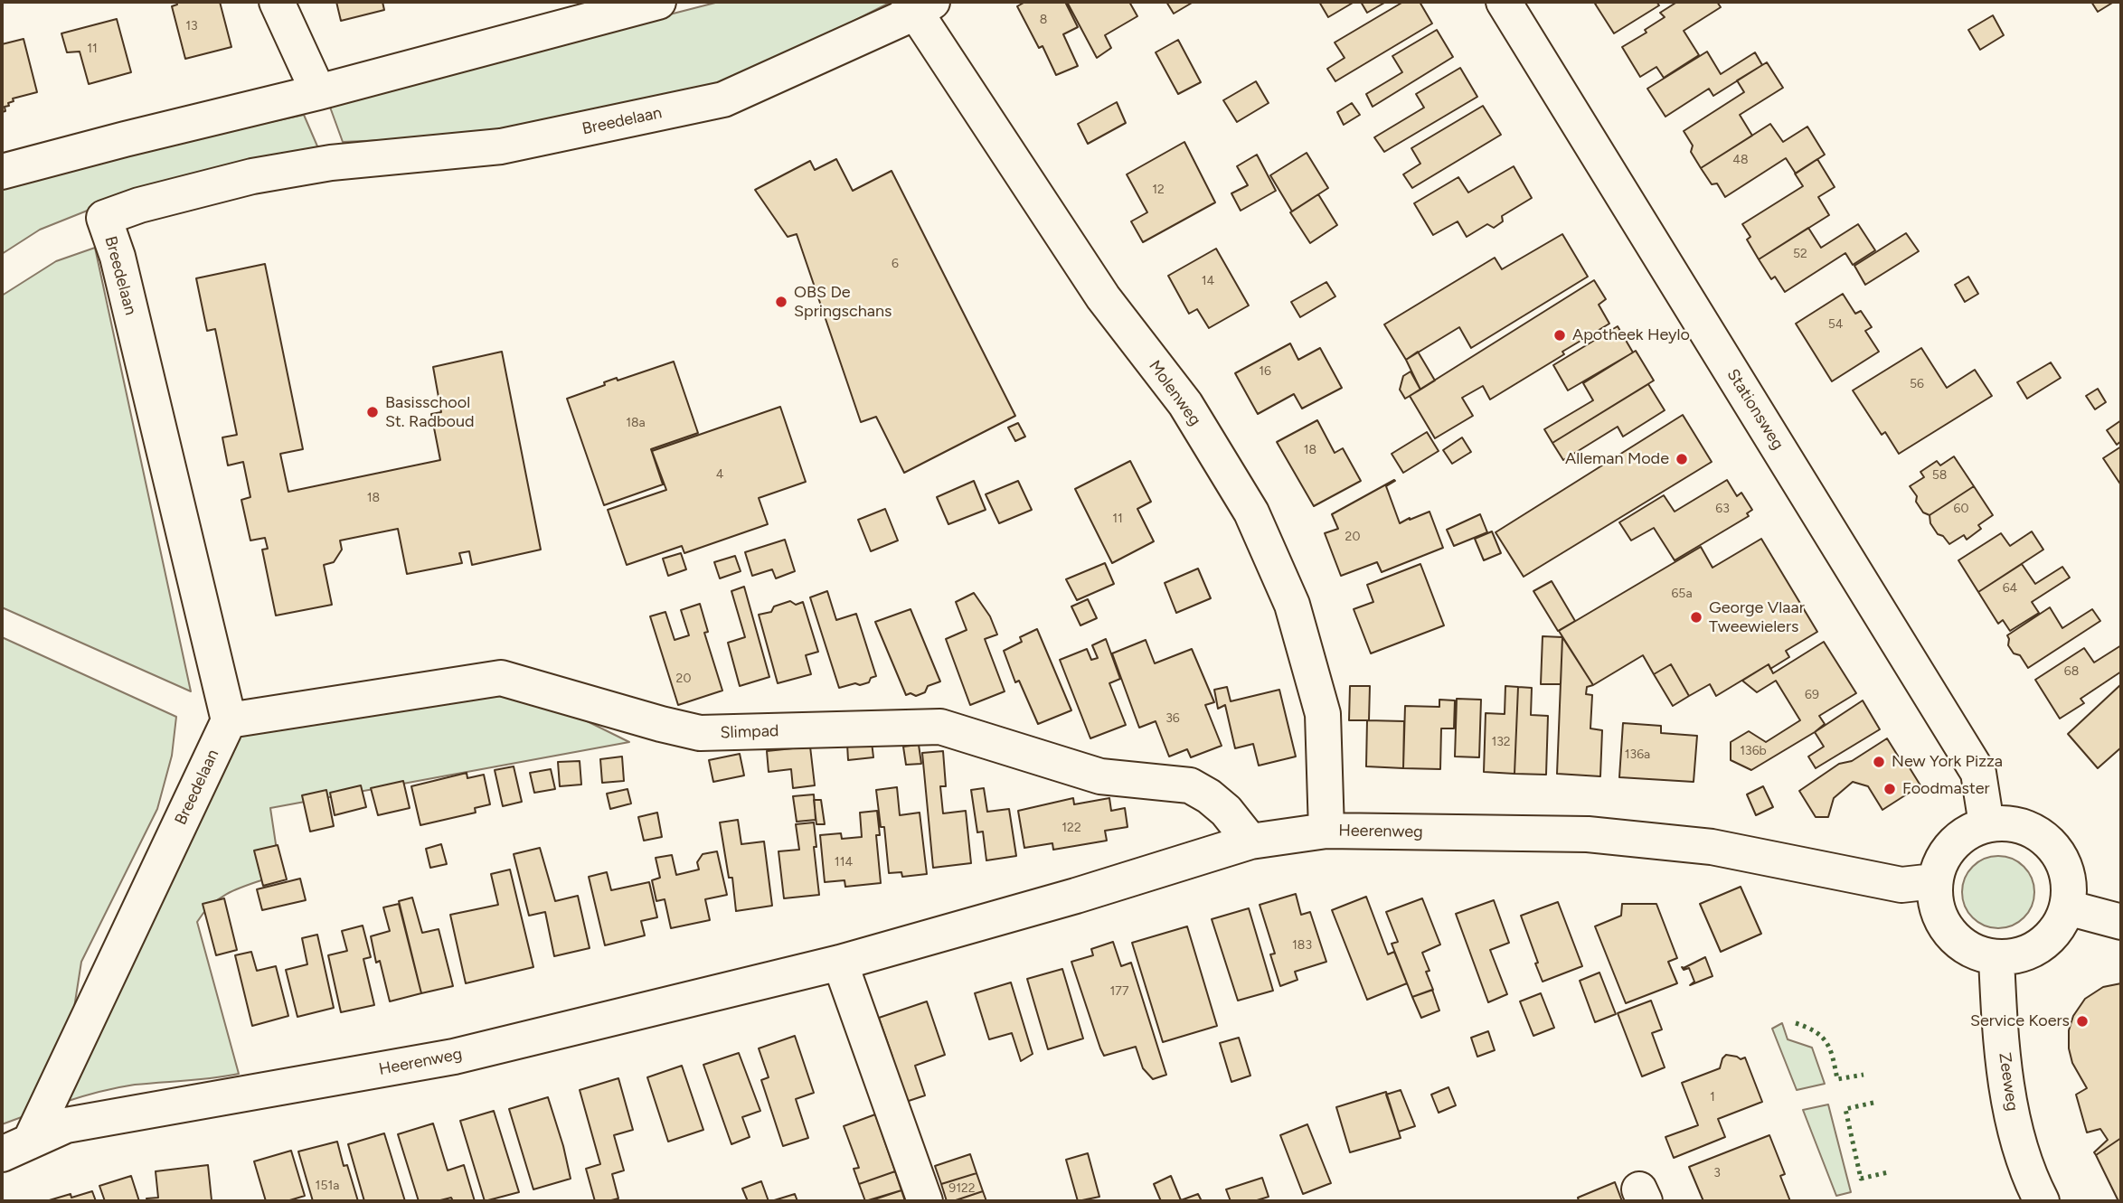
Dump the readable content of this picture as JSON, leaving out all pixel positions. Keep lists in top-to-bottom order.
{
  "streets": {
    "street": [
      "Breedelaan",
      "Molenweg",
      "Stationsweg",
      "Slimpad",
      "Heerenweg",
      "Zeeweg"
    ]
  },
  "crossings": [
    ["Breedelaan", "Molenweg"],
    ["Breedelaan", "Slimpad"],
    ["Breedelaan", "Heerenweg"],
    ["Molenweg", "Heerenweg"],
    ["Stationsweg", "Heerenweg"],
    ["Stationsweg", "Zeeweg"],
    ["Slimpad", "Heerenweg"],
    ["Heerenweg", "Zeeweg"]
  ],
  "places": [
    "OBS De Springschans",
    "Apotheek Heylo",
    "Basisschool St. Radboud",
    "Alleman Mode",
    "George Vlaar Tweewielers",
    "New York Pizza",
    "Foodmaster",
    "Service Koers"
  ],
  "house_numbers": [
    "8",
    "13",
    "11",
    "48",
    "12",
    "52",
    "6",
    "14",
    "54",
    "16",
    "56",
    "18a",
    "18",
    "4",
    "58",
    "18",
    "63",
    "60",
    "11",
    "20",
    "64",
    "65a",
    "68",
    "20",
    "69",
    "36",
    "132",
    "136b",
    "136a",
    "122",
    "114",
    "183",
    "177",
    "1",
    "3",
    "151a",
    "9122"
  ]
}
